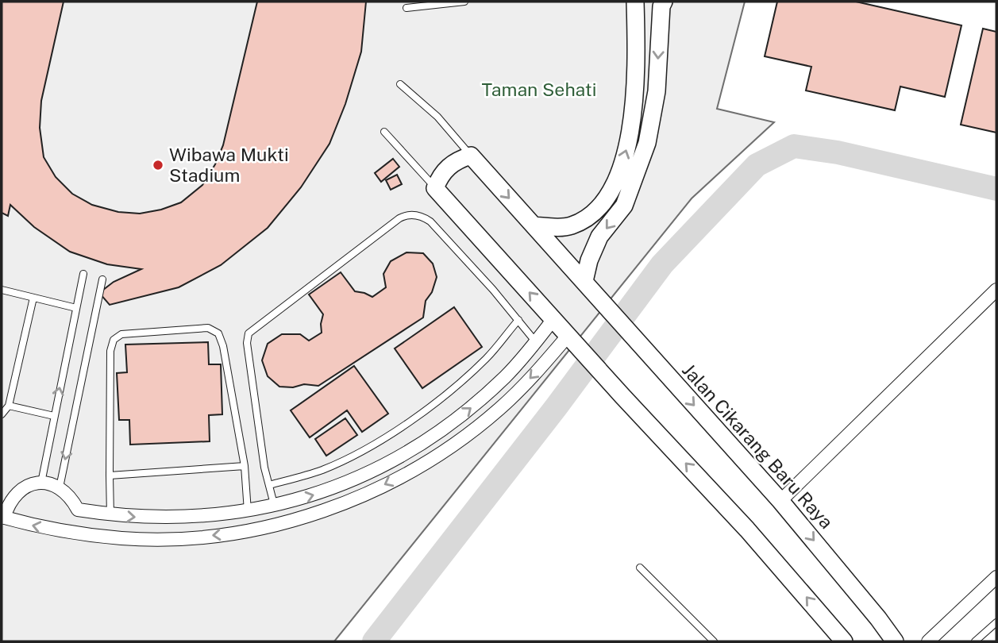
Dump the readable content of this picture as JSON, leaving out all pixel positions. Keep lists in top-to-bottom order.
{
  "streets": {
    "main road": ["Jalan Cikarang Baru Raya"]
  },
  "parks": ["Taman Sehati"],
  "places": ["Wibawa Mukti Stadium"]
}
